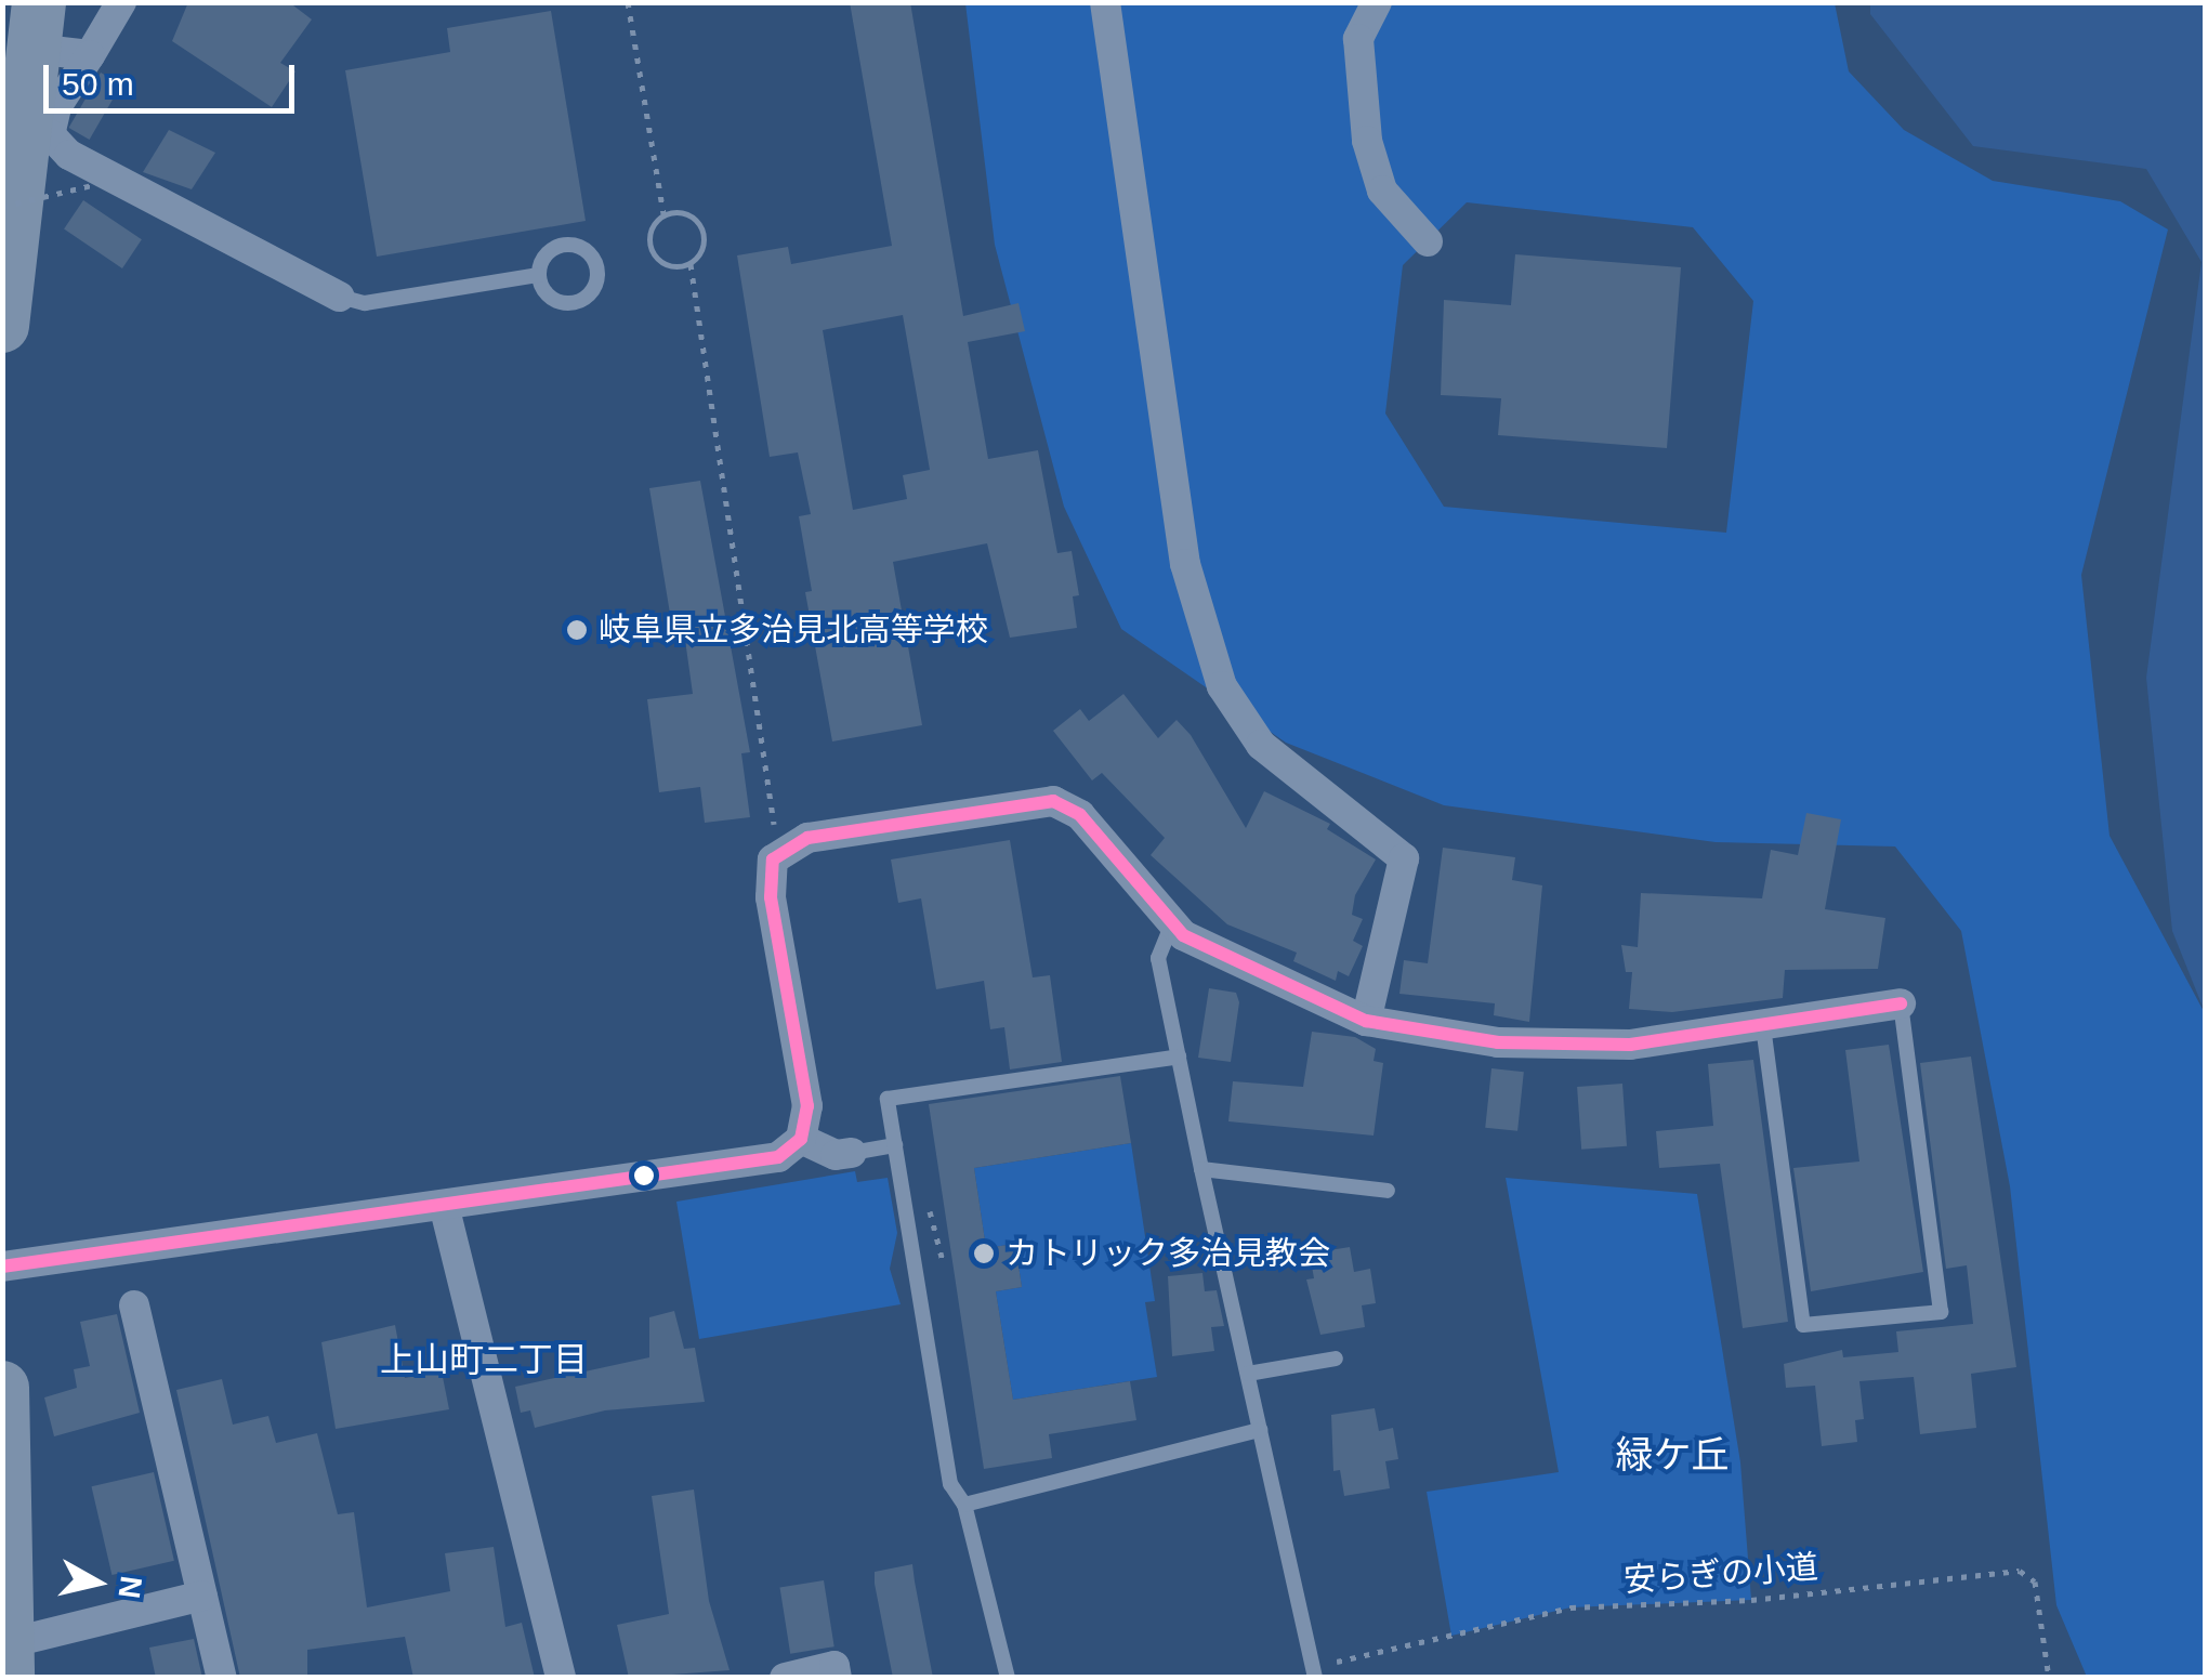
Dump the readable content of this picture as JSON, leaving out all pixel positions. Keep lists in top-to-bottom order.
{
  "streets": {
    "path": ["安らぎの小道"]
  },
  "districts": ["上山町二丁目", "緑ケ丘"],
  "places": ["岐阜県立多治見北高等学校", "カトリック多治見教会"],
  "scale_bar": "50 m",
  "north": "right"
}
